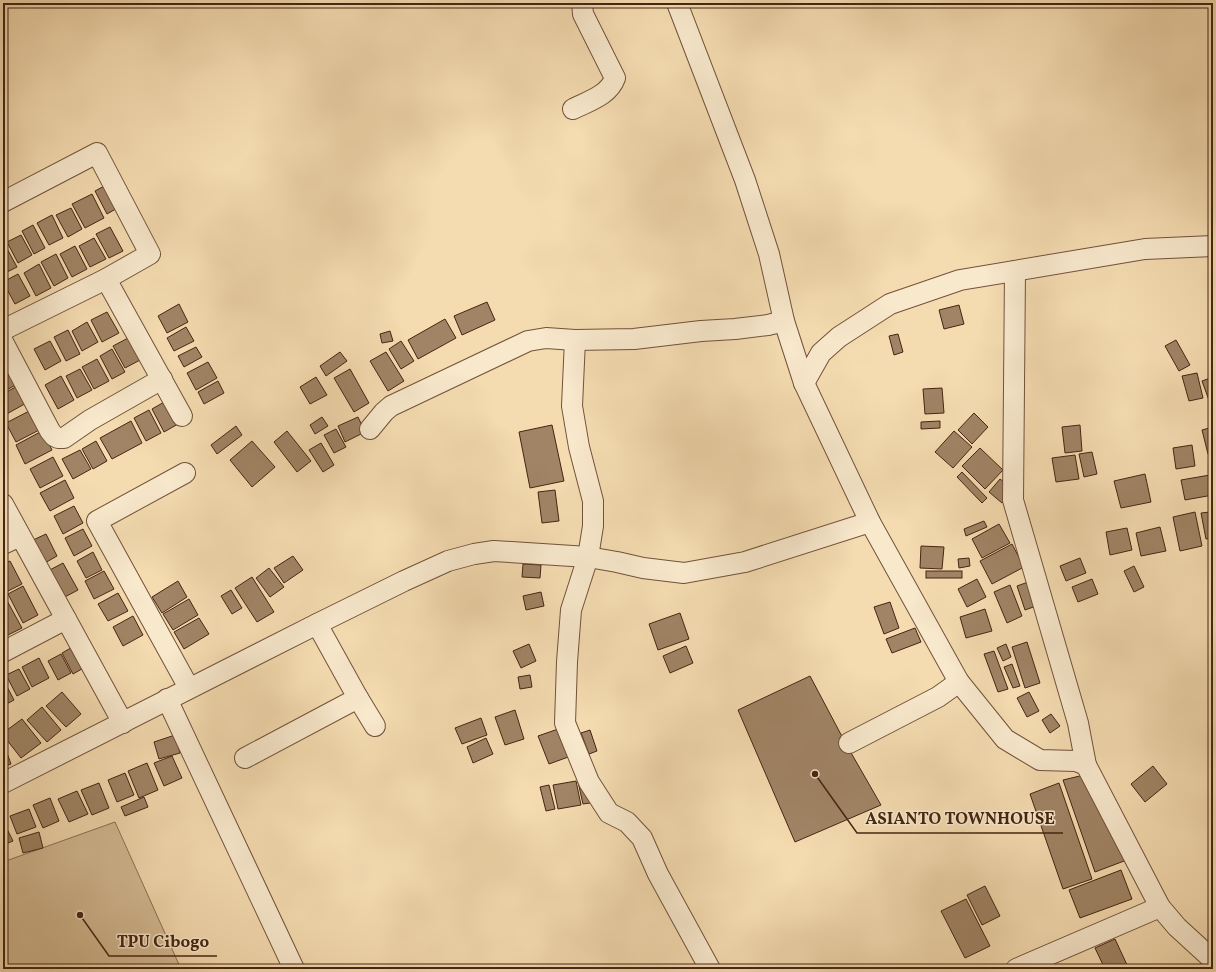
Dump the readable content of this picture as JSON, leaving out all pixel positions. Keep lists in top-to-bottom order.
{
  "places": ["ASIANTO TOWNHOUSE", "TPU Cibogo"]
}
